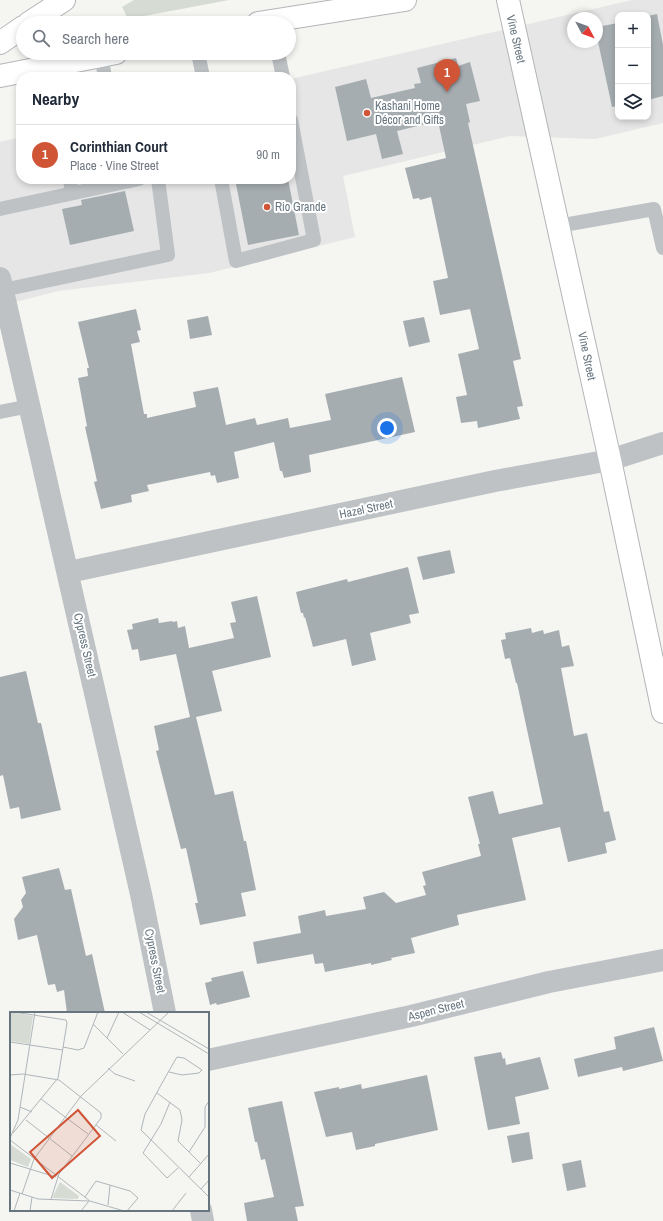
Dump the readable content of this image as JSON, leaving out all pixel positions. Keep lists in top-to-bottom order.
{
  "streets": {
    "street": [
      "Vine Street",
      "Hazel Street",
      "Cypress Street",
      "Aspen Street"
    ]
  },
  "crossings": [
    ["Vine Street", "Hazel Street"],
    ["Hazel Street", "Cypress Street"]
  ],
  "places": ["Kashani Home Décor and Gifts", "Rio Grande"],
  "north": "bottom right",
  "page": {
    "map_buttons": ["+", "−"],
    "search": "Search here",
    "pins": "1",
    "heading": "Nearby",
    "list": [
      {
        "mark": "1",
        "name": "Corinthian Court",
        "note": "Place · Vine Street",
        "value": "90 m"
      }
    ]
  }
}
